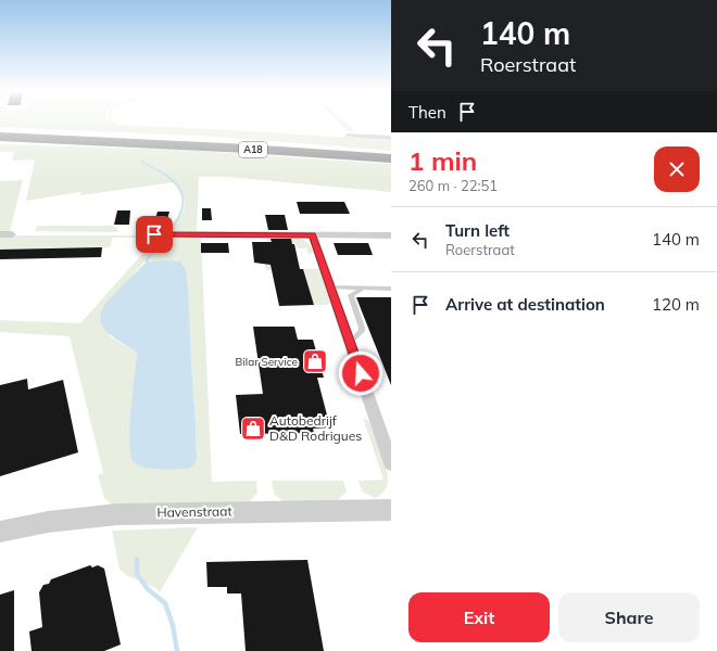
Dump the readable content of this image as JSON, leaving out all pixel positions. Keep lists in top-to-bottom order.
{
  "streets": {
    "highway": ["A18"],
    "street": ["Havenstraat"]
  },
  "places": {
    "shop": ["Bilar Service", "Autobedrijf D&D Rodrigues"]
  },
  "page": {
    "turn": ["140 m", "Roerstraat"],
    "then": "Then",
    "heading": ["1 min", "260 m · 22:51"],
    "list": [
      {
        "name": "Turn left",
        "note": "Roerstraat",
        "value": "140 m"
      },
      {
        "name": "Arrive at destination",
        "value": "120 m"
      }
    ],
    "buttons": ["Exit", "Share"]
  }
}
